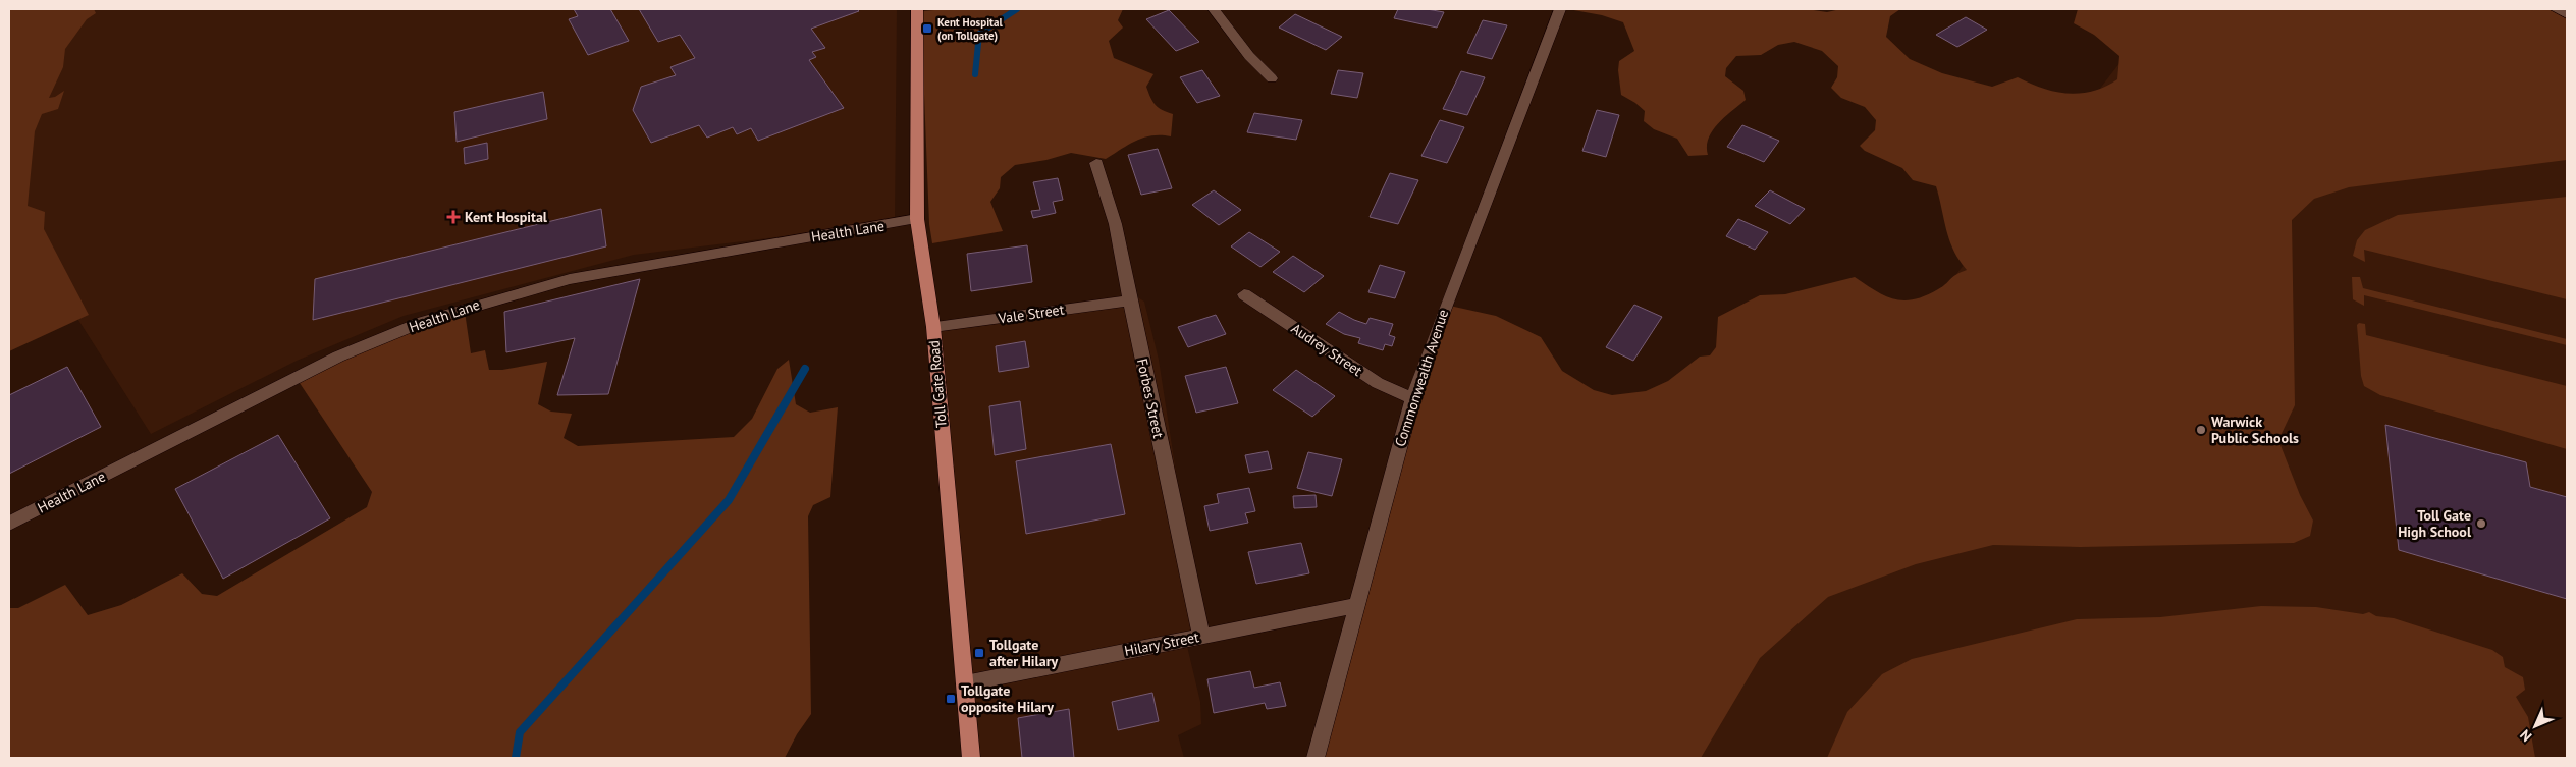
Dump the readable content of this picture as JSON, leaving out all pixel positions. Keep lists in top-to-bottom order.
{
  "streets": {
    "main road": ["Toll Gate Road"],
    "street": [
      "Health Lane",
      "Vale Street",
      "Audrey Street",
      "Commonwealth Avenue",
      "Forbes Street",
      "Hilary Street"
    ]
  },
  "crossings": [
    ["Health Lane", "Toll Gate Road"],
    ["Vale Street", "Toll Gate Road"],
    ["Vale Street", "Forbes Street"],
    ["Audrey Street", "Commonwealth Avenue"],
    ["Commonwealth Avenue", "Hilary Street"],
    ["Toll Gate Road", "Hilary Street"],
    ["Forbes Street", "Hilary Street"]
  ],
  "places": {
    "transit": ["Kent Hospital (on Tollgate)", "Tollgate after Hilary", "Tollgate opposite Hilary"],
    "health": ["Kent Hospital"],
    "other": ["Warwick Public Schools", "Toll Gate High School"]
  },
  "north": "bottom left"
}
